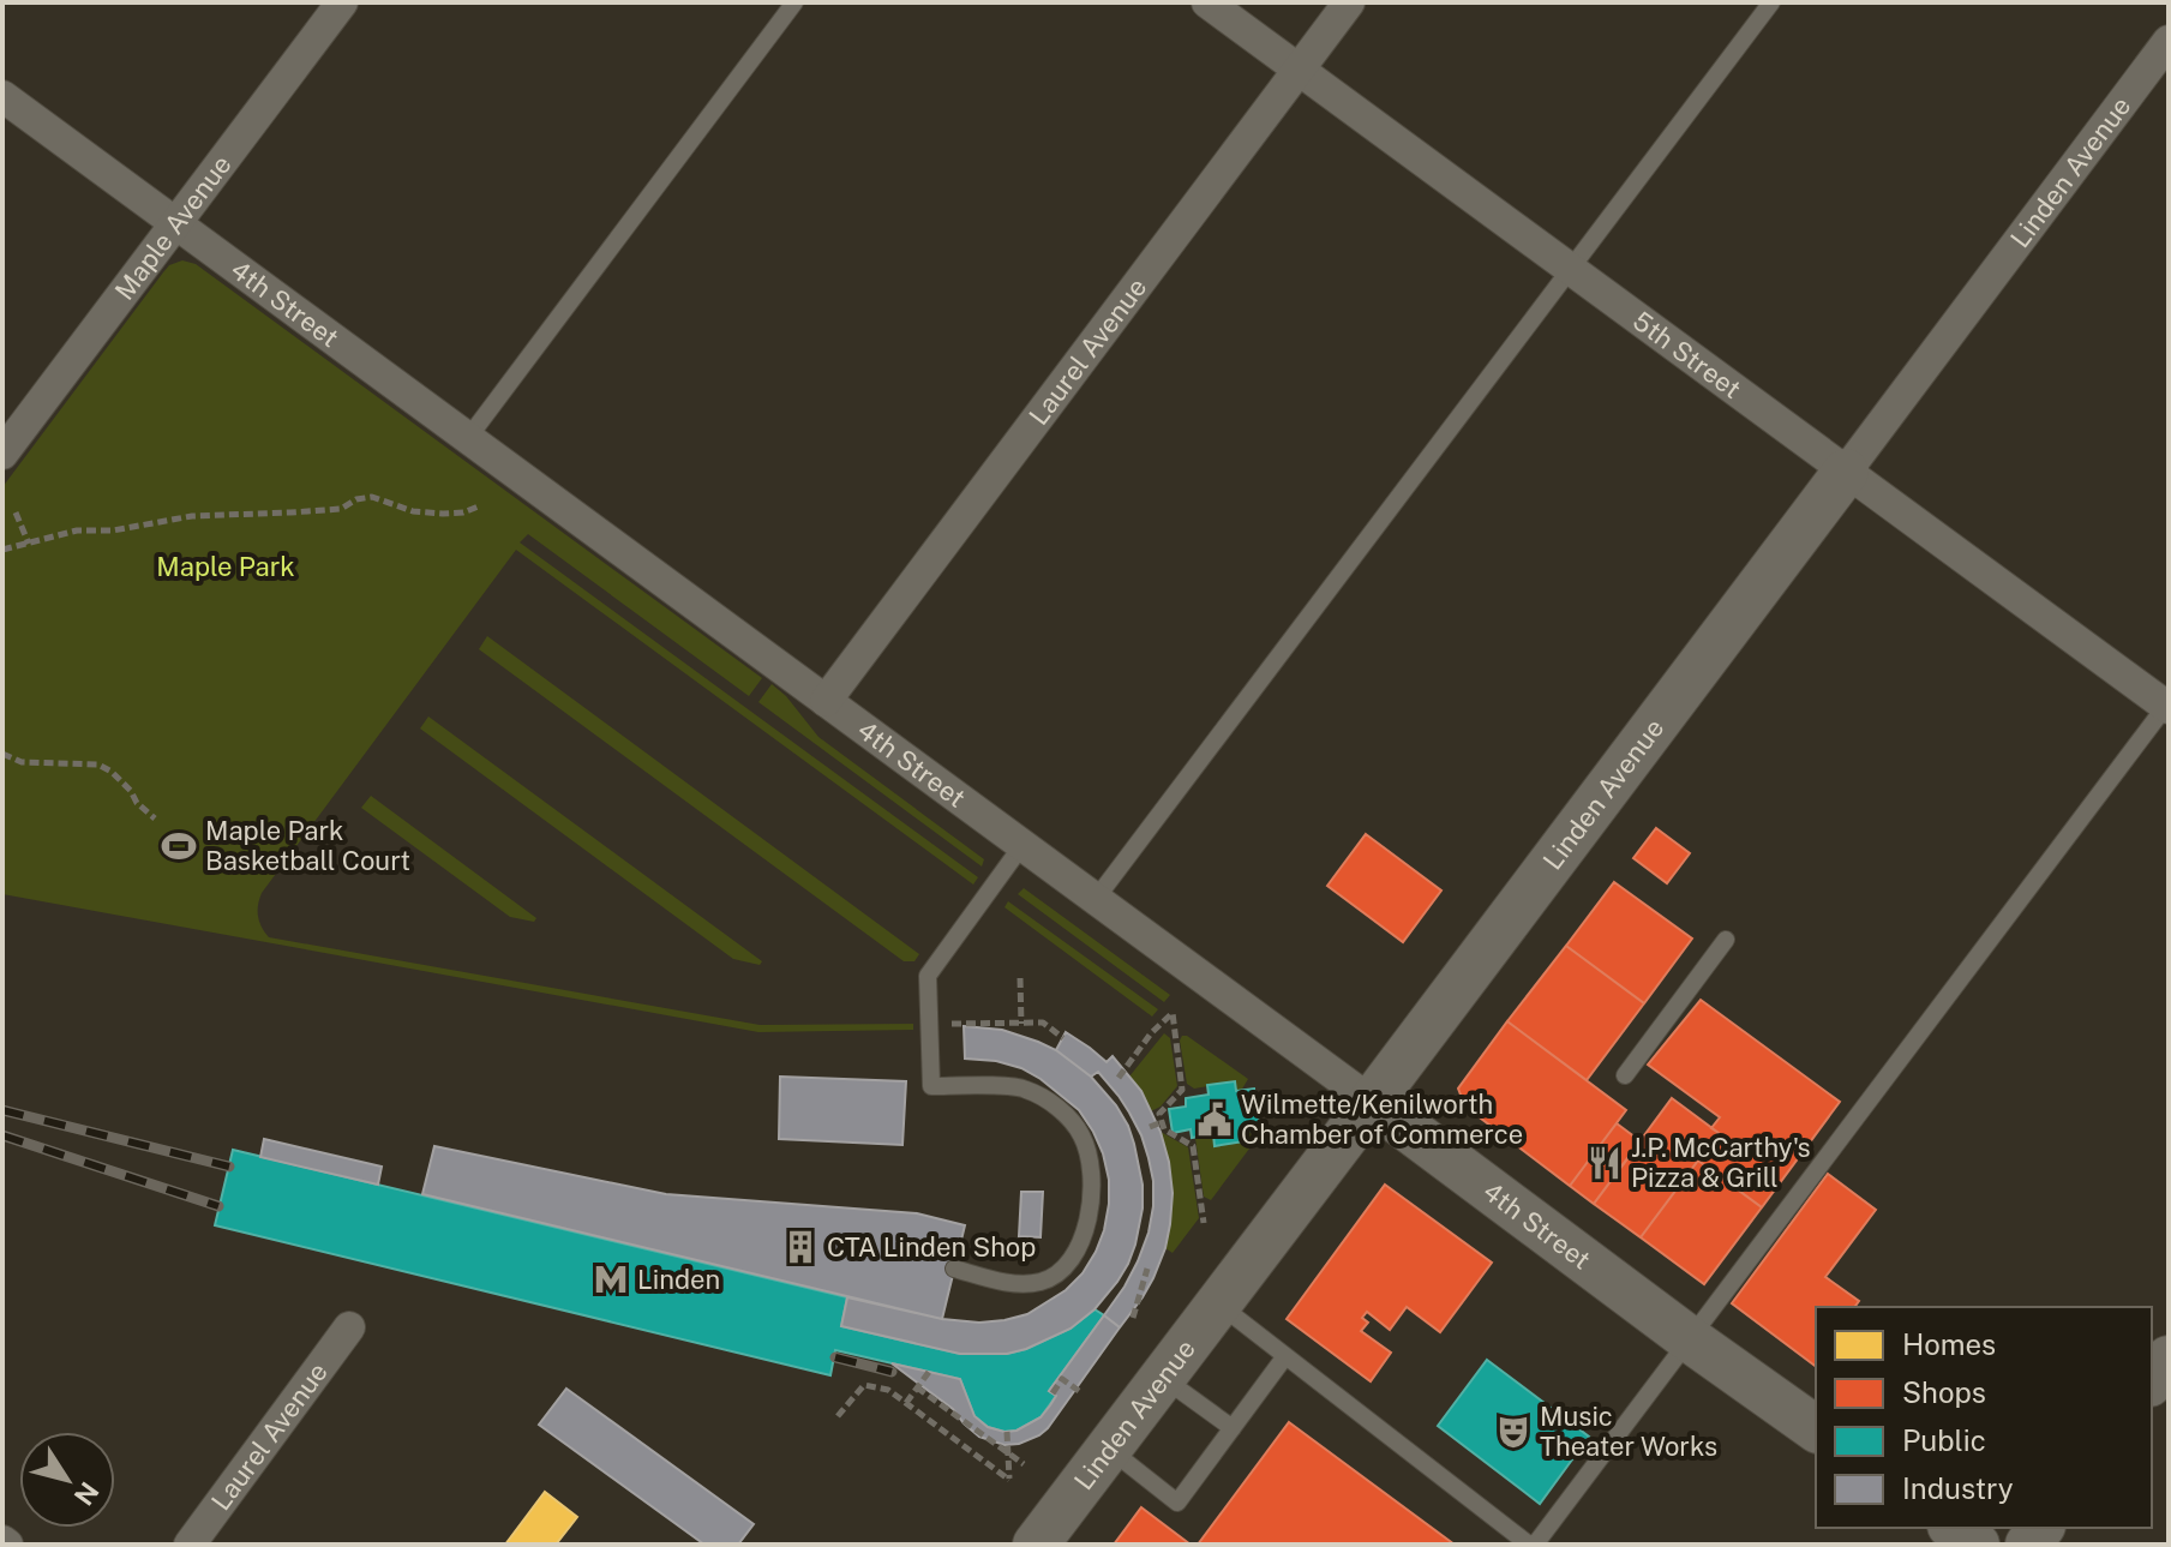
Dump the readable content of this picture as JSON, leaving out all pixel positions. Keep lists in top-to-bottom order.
{
  "streets": {
    "street": [
      "Linden Avenue",
      "Maple Avenue",
      "4th Street",
      "Laurel Avenue",
      "5th Street"
    ]
  },
  "crossings": [
    ["Linden Avenue", "4th Street"],
    ["Linden Avenue", "5th Street"],
    ["Maple Avenue", "4th Street"],
    ["4th Street", "Laurel Avenue"],
    ["Laurel Avenue", "5th Street"]
  ],
  "parks": ["Maple Park"],
  "places": {
    "sports": ["Maple Park Basketball Court"],
    "public building": ["Wilmette/Kenilworth Chamber of Commerce"],
    "restaurant": ["J.P. McCarthy's Pizza & Grill"],
    "building": ["CTA Linden Shop"],
    "metro station": ["Linden"],
    "theatre": ["Music Theater Works"]
  },
  "legend": [
    "Homes",
    "Shops",
    "Public",
    "Industry"
  ],
  "north": "bottom right"
}
